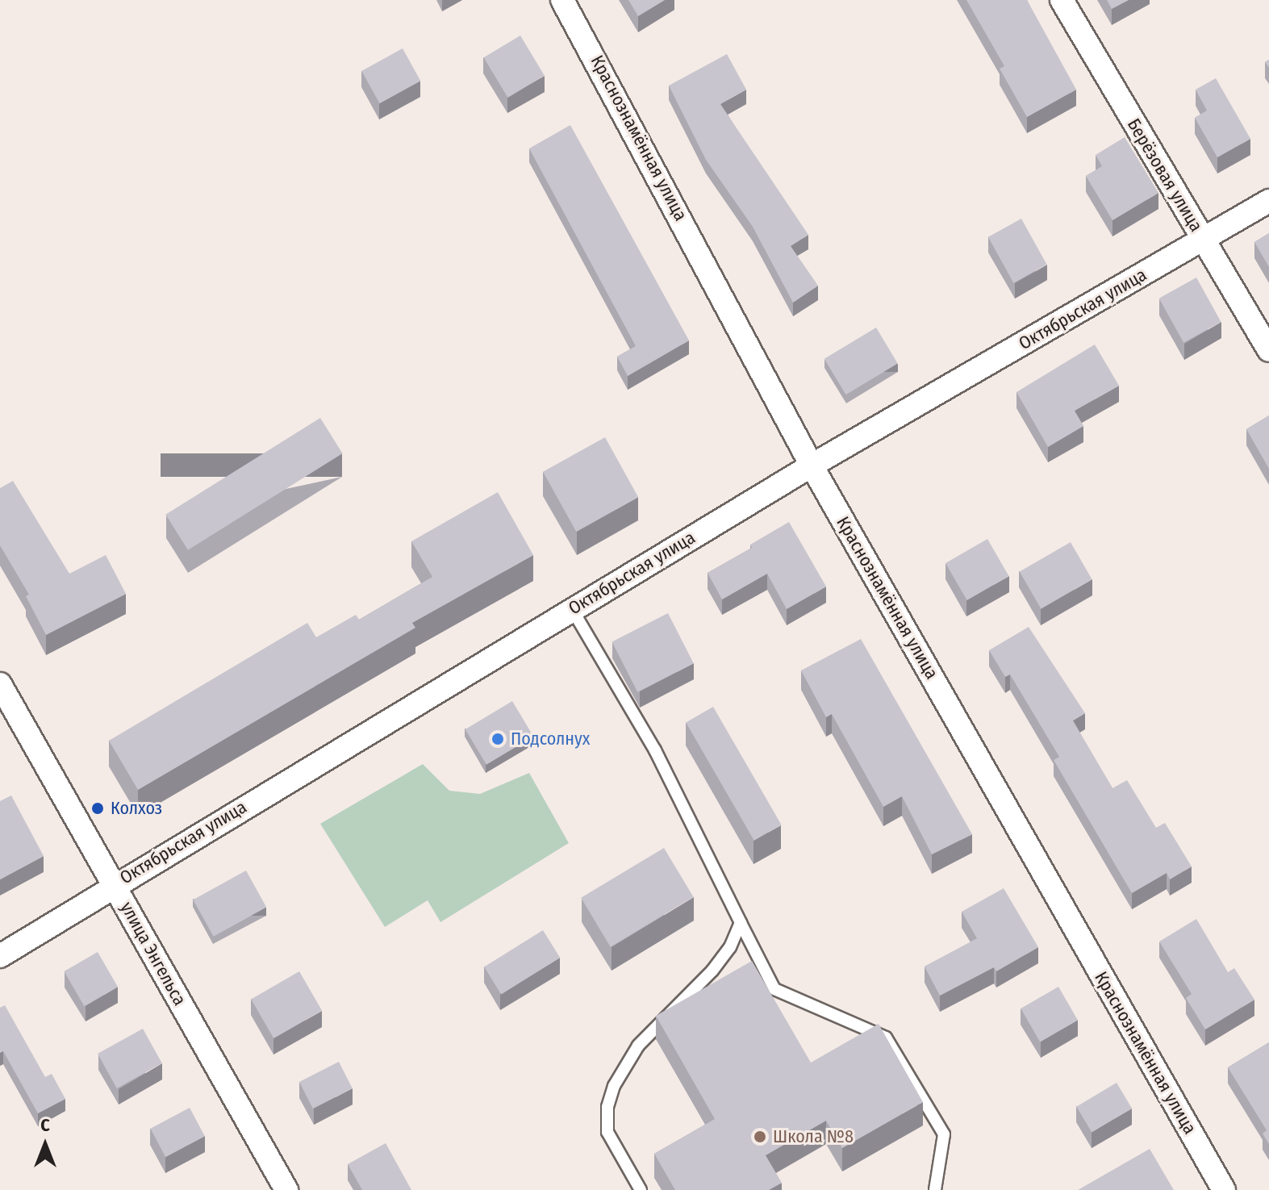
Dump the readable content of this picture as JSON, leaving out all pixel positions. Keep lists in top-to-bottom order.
{
  "streets": {
    "street": [
      "Краснознамённая улица",
      "Берёзовая улица",
      "Октябрьская улица",
      "улица Энгельса"
    ]
  },
  "crossings": [
    ["Краснознамённая улица", "Октябрьская улица"],
    ["Берёзовая улица", "Октябрьская улица"],
    ["Октябрьская улица", "улица Энгельса"]
  ],
  "places": ["Подсолнух", "Колхоз", "Школа №8"],
  "north": "top"
}
